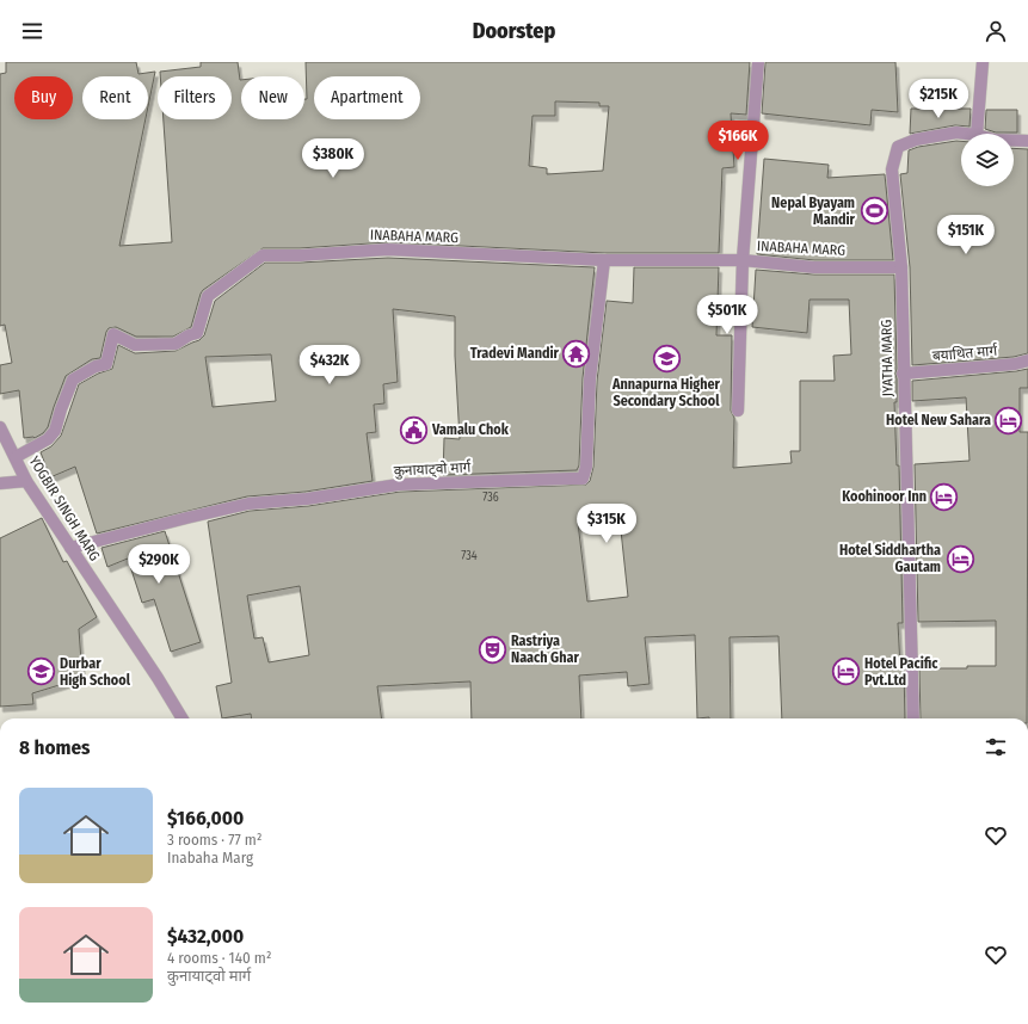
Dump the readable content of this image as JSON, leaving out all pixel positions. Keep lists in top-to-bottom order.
{
  "streets": {
    "street": [
      "INABAHA MARG",
      "बयाथित मार्ग",
      "JYATHA MARG",
      "कुनायाट्वो मार्ग",
      "YOGBIR SINGH MARG"
    ]
  },
  "crossings": [
    ["INABAHA MARG", "JYATHA MARG"],
    ["INABAHA MARG", "कुनायाट्वो मार्ग"],
    ["INABAHA MARG", "YOGBIR SINGH MARG"],
    ["बयाथित मार्ग", "JYATHA MARG"],
    ["कुनायाट्वो मार्ग", "YOGBIR SINGH MARG"]
  ],
  "places": {
    "sports": ["Nepal Byayam Mandir"],
    "temple": ["Tradevi Mandir"],
    "school or university": ["Annapurna Higher Secondary School", "Durbar High School"],
    "hotel": [
      "Hotel New Sahara",
      "Koohinoor Inn",
      "Hotel Siddhartha Gautam",
      "Hotel Pacific Pvt.Ltd"
    ],
    "public building": ["Vamalu Chok"],
    "theatre": ["Rastriya Naach Ghar"]
  },
  "house_numbers": ["736", "734"],
  "page": {
    "header": "Doorstep",
    "chip": [
      "Buy",
      "Rent",
      "Filters",
      "New",
      "Apartment"
    ],
    "price": [
      "$215K",
      "$166K",
      "$380K",
      "$151K",
      "$501K",
      "$432K",
      "$315K",
      "$290K"
    ],
    "heading": "8 homes",
    "list": [
      {
        "name": "$166,000",
        "note": "3 rooms · 77 m² · Inabaha Marg"
      },
      {
        "name": "$432,000",
        "note": "4 rooms · 140 m² · कुनायाट्वो मार्ग"
      }
    ]
  }
}
